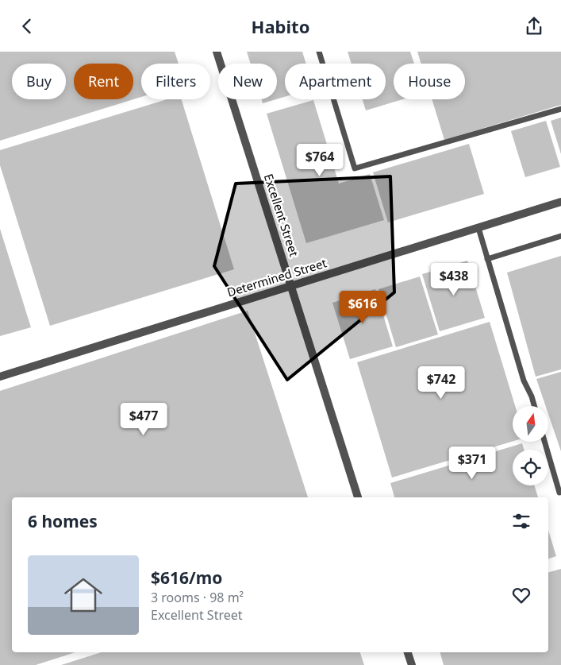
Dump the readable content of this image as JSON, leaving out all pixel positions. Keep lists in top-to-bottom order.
{
  "streets": {
    "street": ["Excellent Street", "Determined Street"]
  },
  "crossings": [
    ["Excellent Street", "Determined Street"]
  ],
  "north": "top",
  "page": {
    "header": "Habito",
    "chip": [
      "Buy",
      "Rent",
      "Filters",
      "New",
      "Apartment",
      "House"
    ],
    "price": [
      "$764",
      "$438",
      "$616",
      "$742",
      "$477",
      "$371"
    ],
    "heading": "6 homes",
    "list": [
      {
        "name": "$616/mo",
        "note": "3 rooms · 98 m² · Excellent Street"
      }
    ]
  }
}
